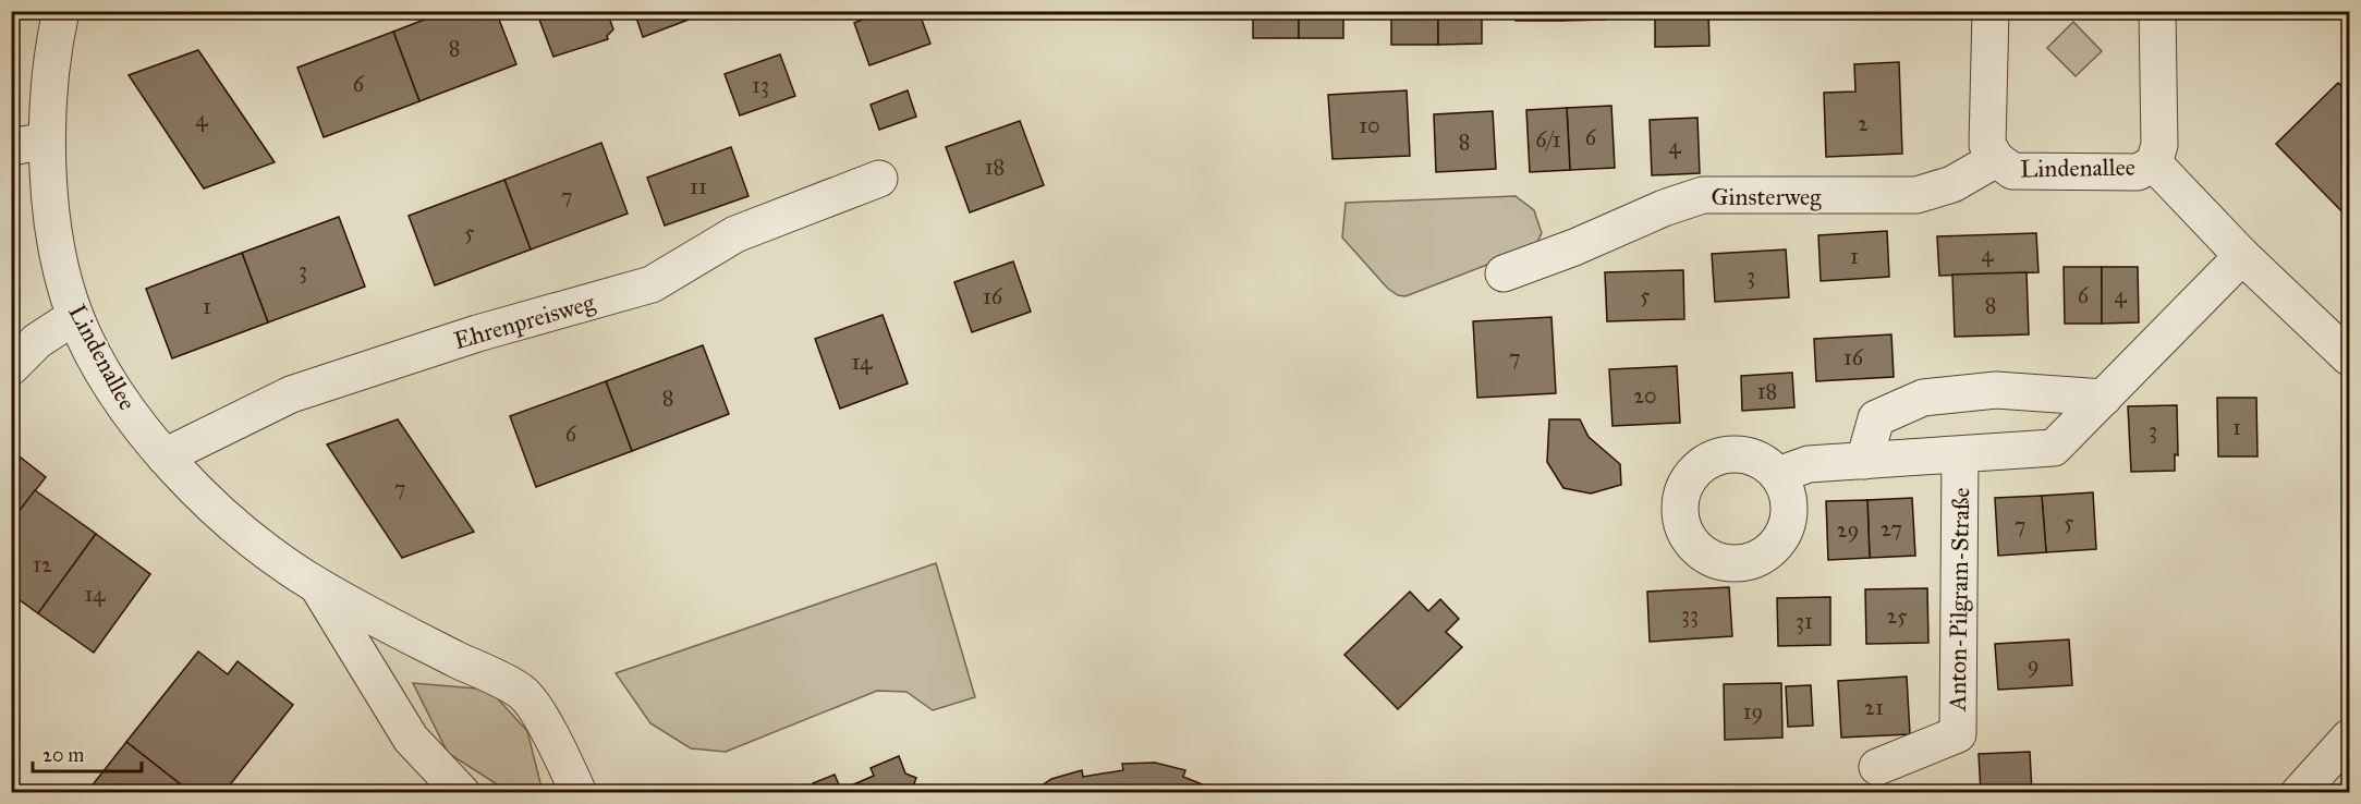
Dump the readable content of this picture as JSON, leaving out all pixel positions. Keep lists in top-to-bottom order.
{
  "streets": {
    "street": [
      "Lindenallee",
      "Ginsterweg",
      "Ehrenpreisweg",
      "Anton-Pilgram-Straße"
    ]
  },
  "crossings": [
    ["Lindenallee", "Ginsterweg"],
    ["Lindenallee", "Ehrenpreisweg"],
    ["Lindenallee", "Anton-Pilgram-Straße"]
  ],
  "house_numbers": [
    "8",
    "6",
    "13",
    "4",
    "2",
    "10",
    "6",
    "6/1",
    "8",
    "4",
    "18",
    "11",
    "7",
    "5",
    "4",
    "1",
    "3",
    "3",
    "5",
    "6",
    "4",
    "16",
    "8",
    "1",
    "7",
    "16",
    "14",
    "18",
    "20",
    "8",
    "1",
    "3",
    "6",
    "7",
    "5",
    "7",
    "27",
    "29",
    "12",
    "14",
    "33",
    "25",
    "31",
    "9",
    "21",
    "19"
  ],
  "scale_bar": "20 m"
}
